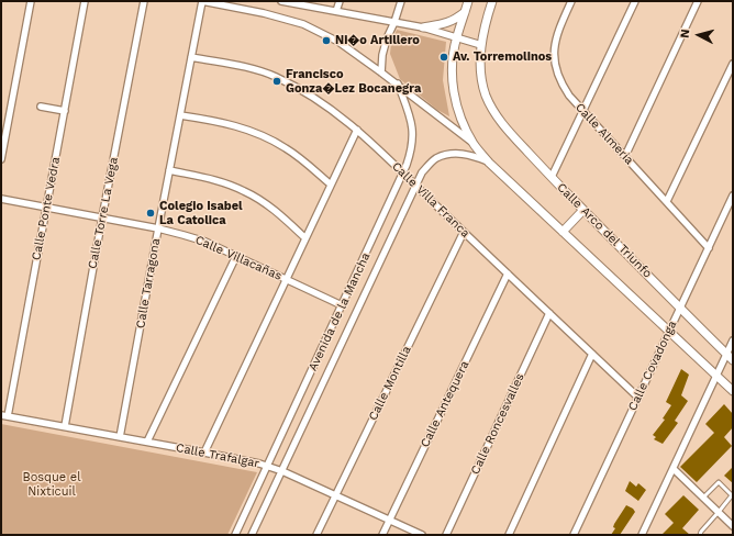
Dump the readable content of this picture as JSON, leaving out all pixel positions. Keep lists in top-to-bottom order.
{
  "streets": {
    "street": [
      "Calle Almería",
      "Calle Villa Franca",
      "Calle Ponte Vedra",
      "Calle Torre La Vega",
      "Calle Arco del Triunfo",
      "Calle Villacañas",
      "Calle Tarragona",
      "Avenida de la Mancha",
      "Calle Covadonga",
      "Calle Montilla",
      "Calle Antequera",
      "Calle Roncesvalles",
      "Calle Trafalgar"
    ]
  },
  "crossings": [
    ["Calle Almería", "Calle Covadonga"],
    ["Calle Villa Franca", "Calle Tarragona"],
    ["Calle Villa Franca", "Avenida de la Mancha"],
    ["Calle Villa Franca", "Calle Covadonga"],
    ["Calle Villa Franca", "Calle Montilla"],
    ["Calle Villa Franca", "Calle Antequera"],
    ["Calle Villa Franca", "Calle Roncesvalles"],
    ["Calle Ponte Vedra", "Calle Villacañas"],
    ["Calle Ponte Vedra", "Calle Trafalgar"],
    ["Calle Torre La Vega", "Calle Villacañas"],
    ["Calle Torre La Vega", "Calle Trafalgar"],
    ["Calle Arco del Triunfo", "Calle Covadonga"],
    ["Calle Villacañas", "Calle Tarragona"],
    ["Calle Villacañas", "Avenida de la Mancha"],
    ["Calle Tarragona", "Calle Trafalgar"],
    ["Avenida de la Mancha", "Calle Trafalgar"],
    ["Calle Montilla", "Calle Trafalgar"],
    ["Calle Antequera", "Calle Trafalgar"]
  ],
  "parks": ["Bosque el Nixticuil"],
  "places": [
    "Ni�o Artillero",
    "Av. Torremolinos",
    "Francisco Gonza�Lez Bocanegra",
    "Colegio Isabel La Catolica"
  ],
  "north": "left"
}
